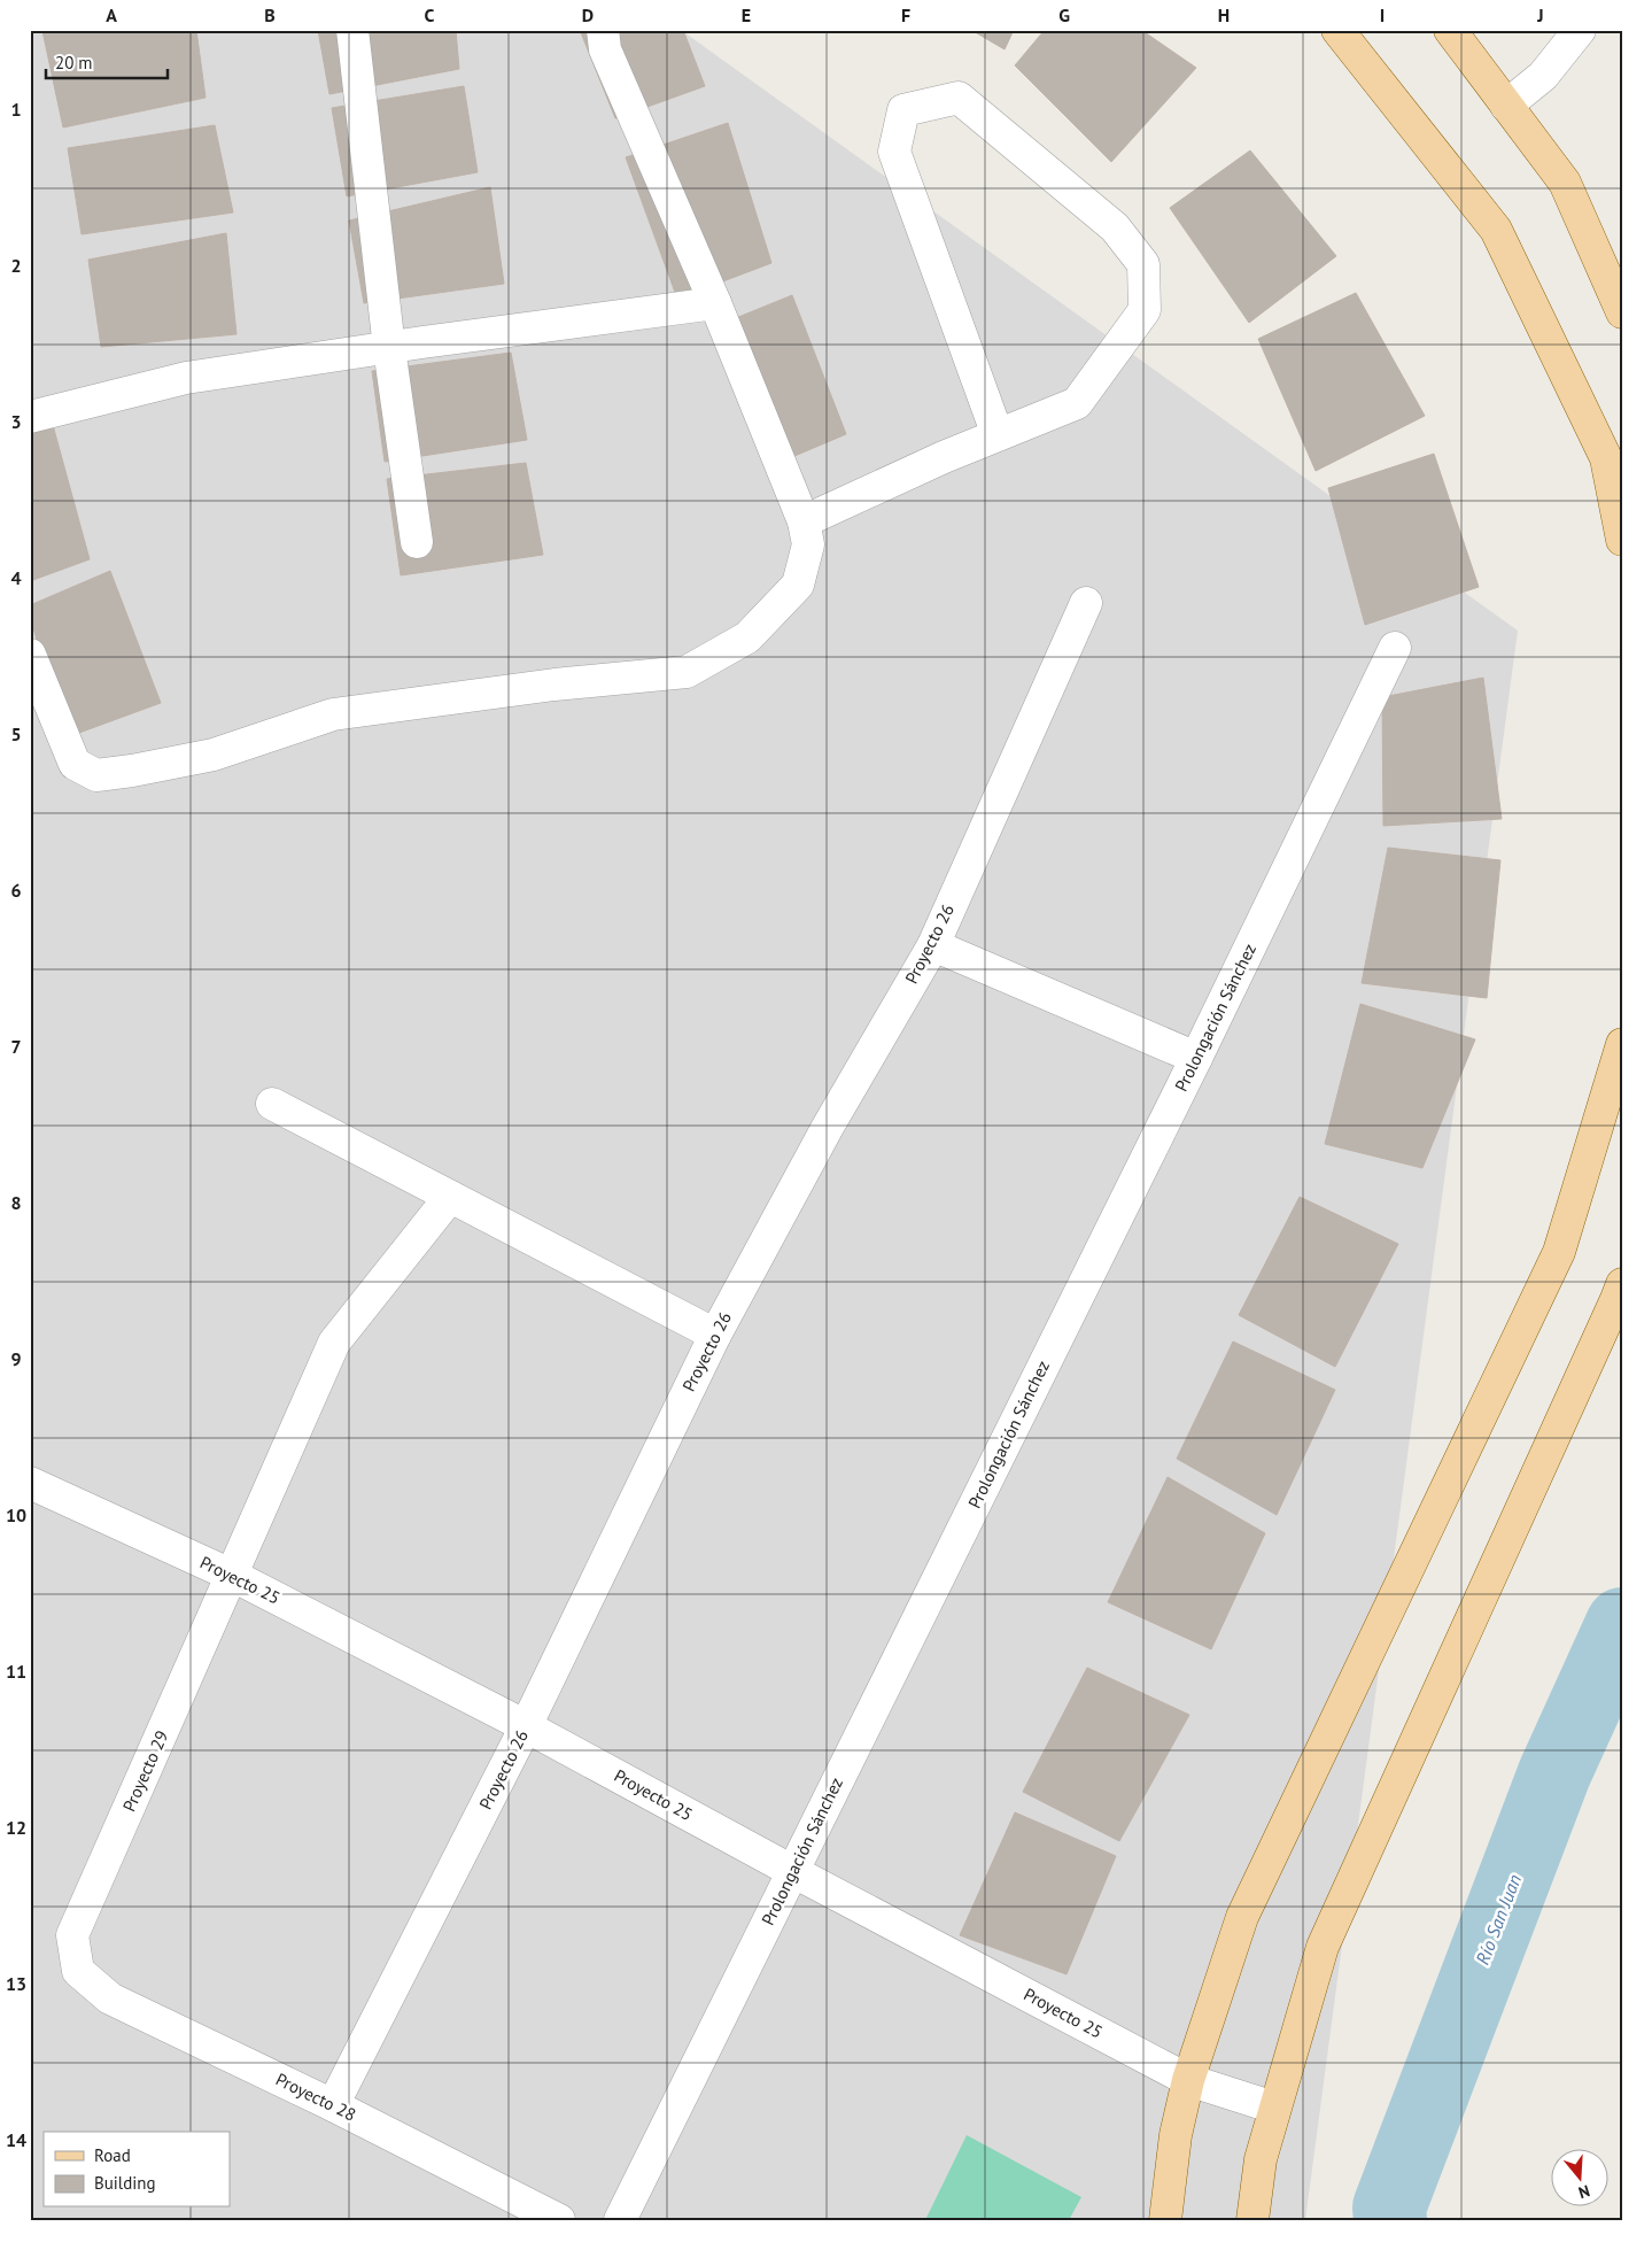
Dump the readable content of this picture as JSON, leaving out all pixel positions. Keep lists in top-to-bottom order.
{
  "streets": {
    "street": [
      "Proyecto 26",
      "Prolongación Sánchez",
      "Proyecto 25",
      "Proyecto 29",
      "Proyecto 28"
    ]
  },
  "crossings": [
    ["Proyecto 26", "Proyecto 25"],
    ["Proyecto 26", "Proyecto 28"],
    ["Prolongación Sánchez", "Proyecto 25"],
    ["Proyecto 25", "Proyecto 29"],
    ["Proyecto 29", "Proyecto 28"]
  ],
  "water": ["Río San Juan"],
  "legend": ["Road", "Building"],
  "scale_bar": "20 m",
  "north": "bottom",
  "grid": {
    "columns": [
      "A",
      "B",
      "C",
      "D",
      "E",
      "F",
      "G",
      "H",
      "I",
      "J"
    ],
    "rows": [
      "1",
      "2",
      "3",
      "4",
      "5",
      "6",
      "7",
      "8",
      "9",
      "10",
      "11",
      "12",
      "13",
      "14"
    ]
  }
}
